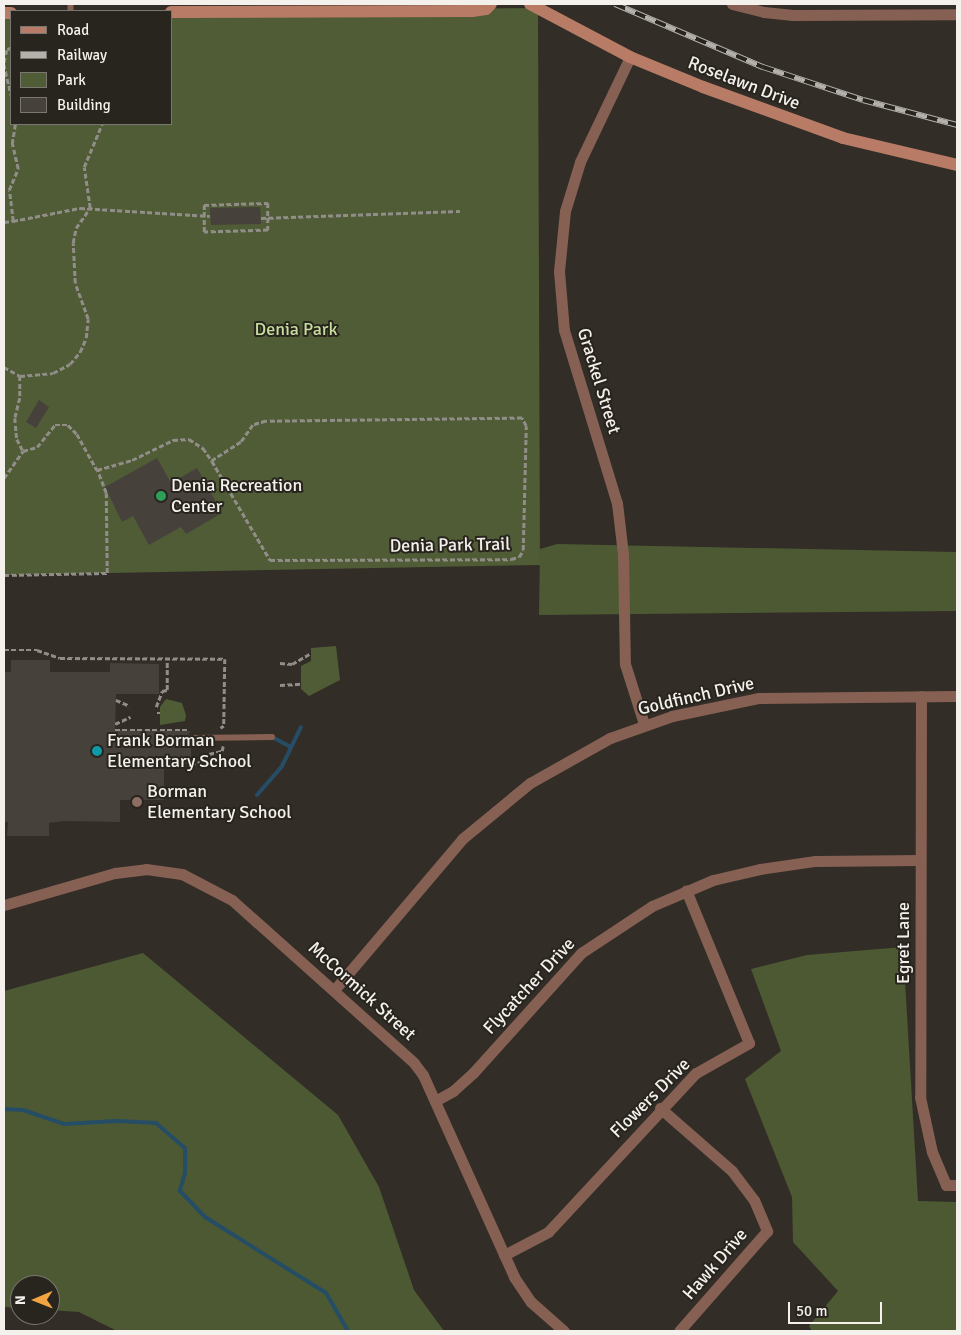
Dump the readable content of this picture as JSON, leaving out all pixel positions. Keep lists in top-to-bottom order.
{
  "streets": {
    "street": [
      "Roselawn Drive",
      "Grackel Street",
      "Goldfinch Drive",
      "Egret Lane",
      "Flycatcher Drive",
      "McCormick Street",
      "Flowers Drive",
      "Hawk Drive"
    ],
    "path": ["Denia Park Trail"]
  },
  "crossings": [
    ["Roselawn Drive", "Grackel Street"],
    ["Grackel Street", "Goldfinch Drive"],
    ["Goldfinch Drive", "Egret Lane"],
    ["Goldfinch Drive", "McCormick Street"],
    ["Egret Lane", "Flycatcher Drive"],
    ["Flycatcher Drive", "McCormick Street"],
    ["Flycatcher Drive", "Flowers Drive"],
    ["McCormick Street", "Flowers Drive"],
    ["Flowers Drive", "Hawk Drive"]
  ],
  "parks": ["Denia Park"],
  "places": ["Denia Recreation Center", "Frank Borman Elementary School", "Borman Elementary School"],
  "legend": [
    "Road",
    "Railway",
    "Park",
    "Building"
  ],
  "scale_bar": "50 m",
  "north": "left"
}
